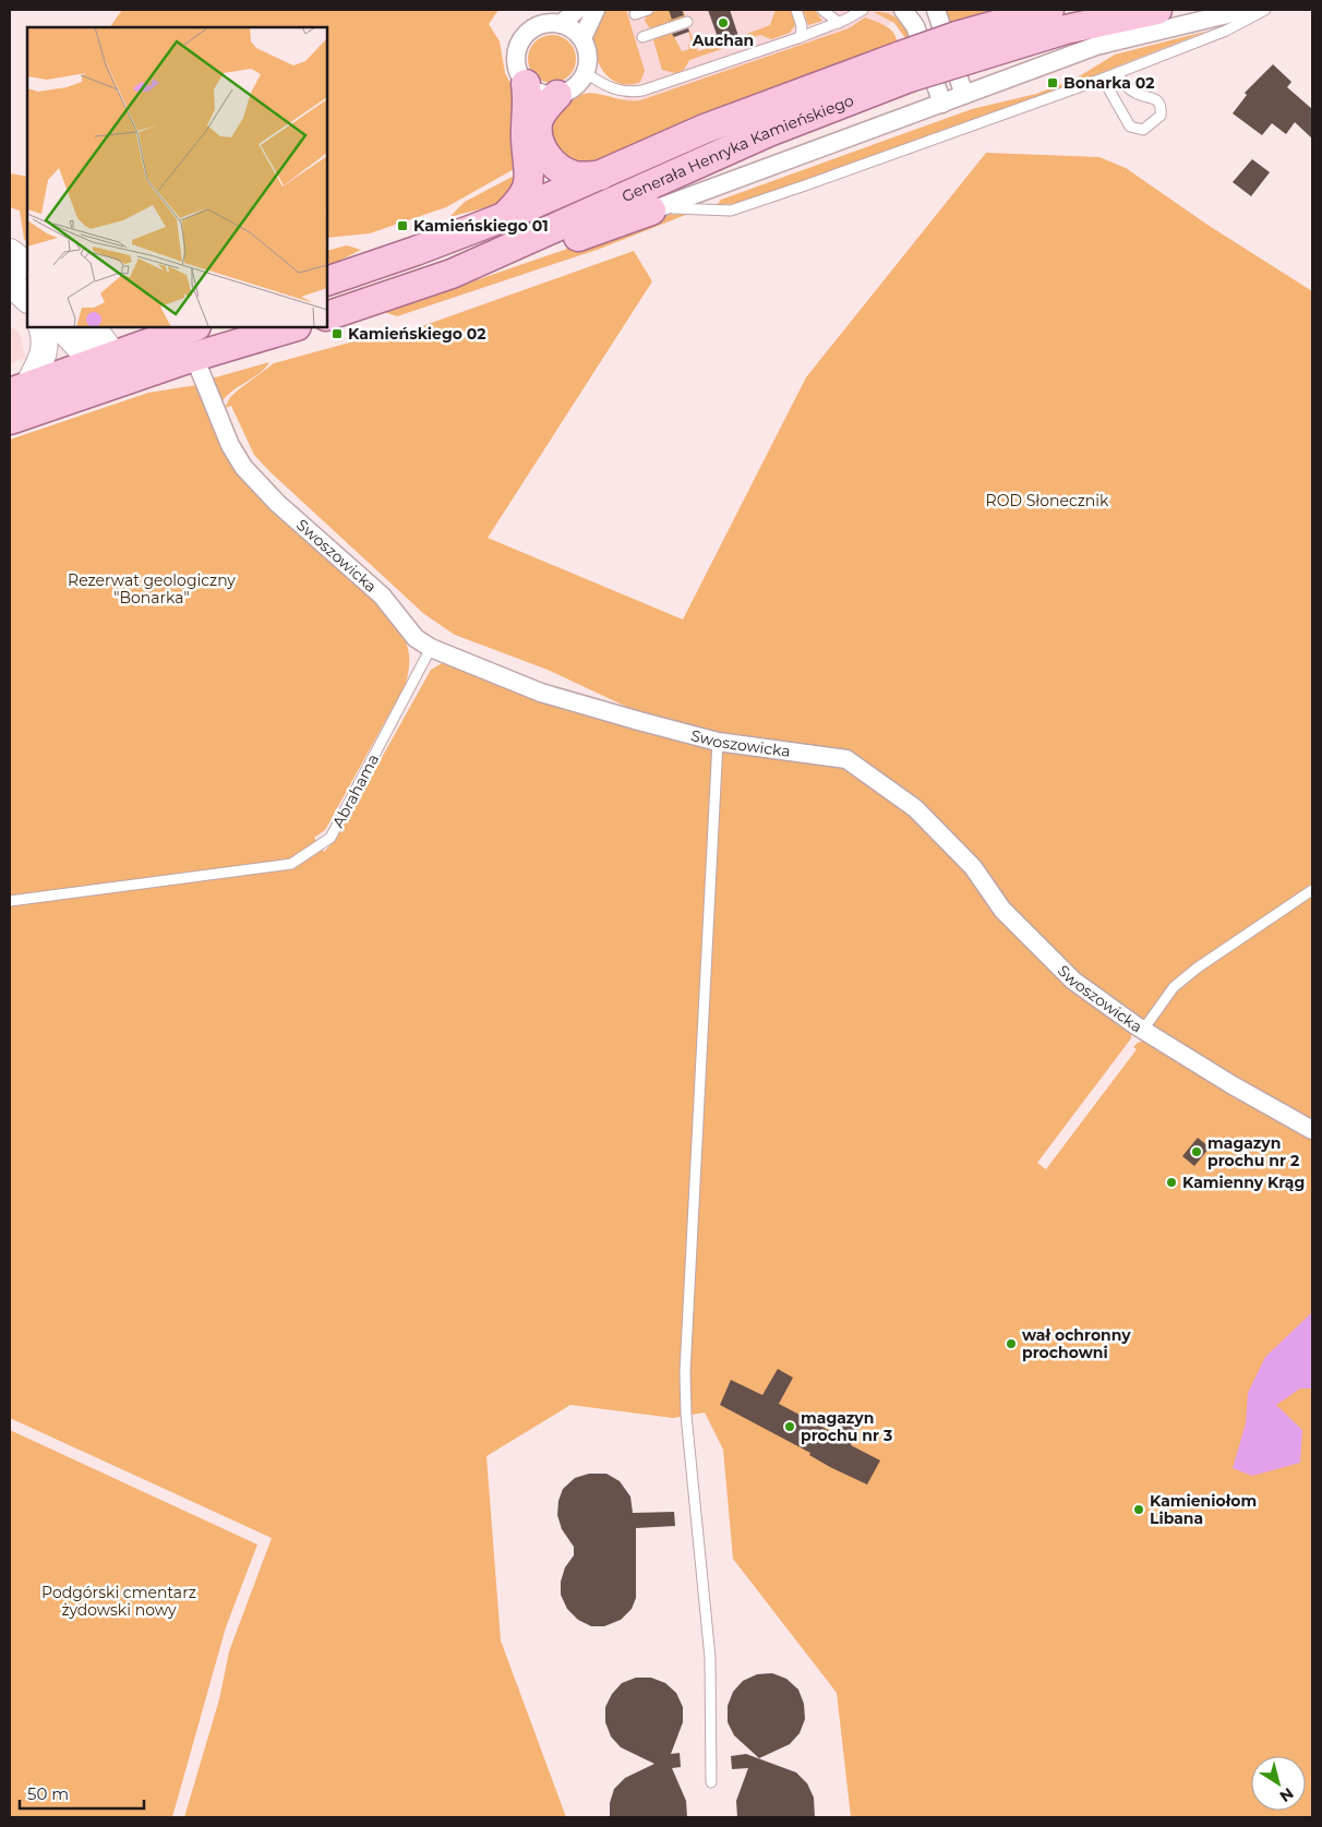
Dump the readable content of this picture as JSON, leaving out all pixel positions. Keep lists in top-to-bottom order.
{
  "streets": {
    "main road": ["Generała Henryka Kamieńskiego"],
    "street": ["Swoszowicka"],
    "lane": ["Abrahama"]
  },
  "crossings": [
    ["Swoszowicka", "Abrahama"]
  ],
  "parks": ["ROD Słonecznik", "Rezerwat geologiczny \"Bonarka\"", "Podgórski cmentarz żydowski nowy"],
  "places": {
    "other": [
      "Auchan",
      "magazyn prochu nr 2",
      "Kamienny Krąg",
      "wał ochronny prochowni",
      "magazyn prochu nr 3",
      "Kamieniołom Libana"
    ],
    "transit": ["Bonarka 02", "Kamieńskiego 01", "Kamieńskiego 02"]
  },
  "scale_bar": "50 m",
  "north": "bottom right"
}
